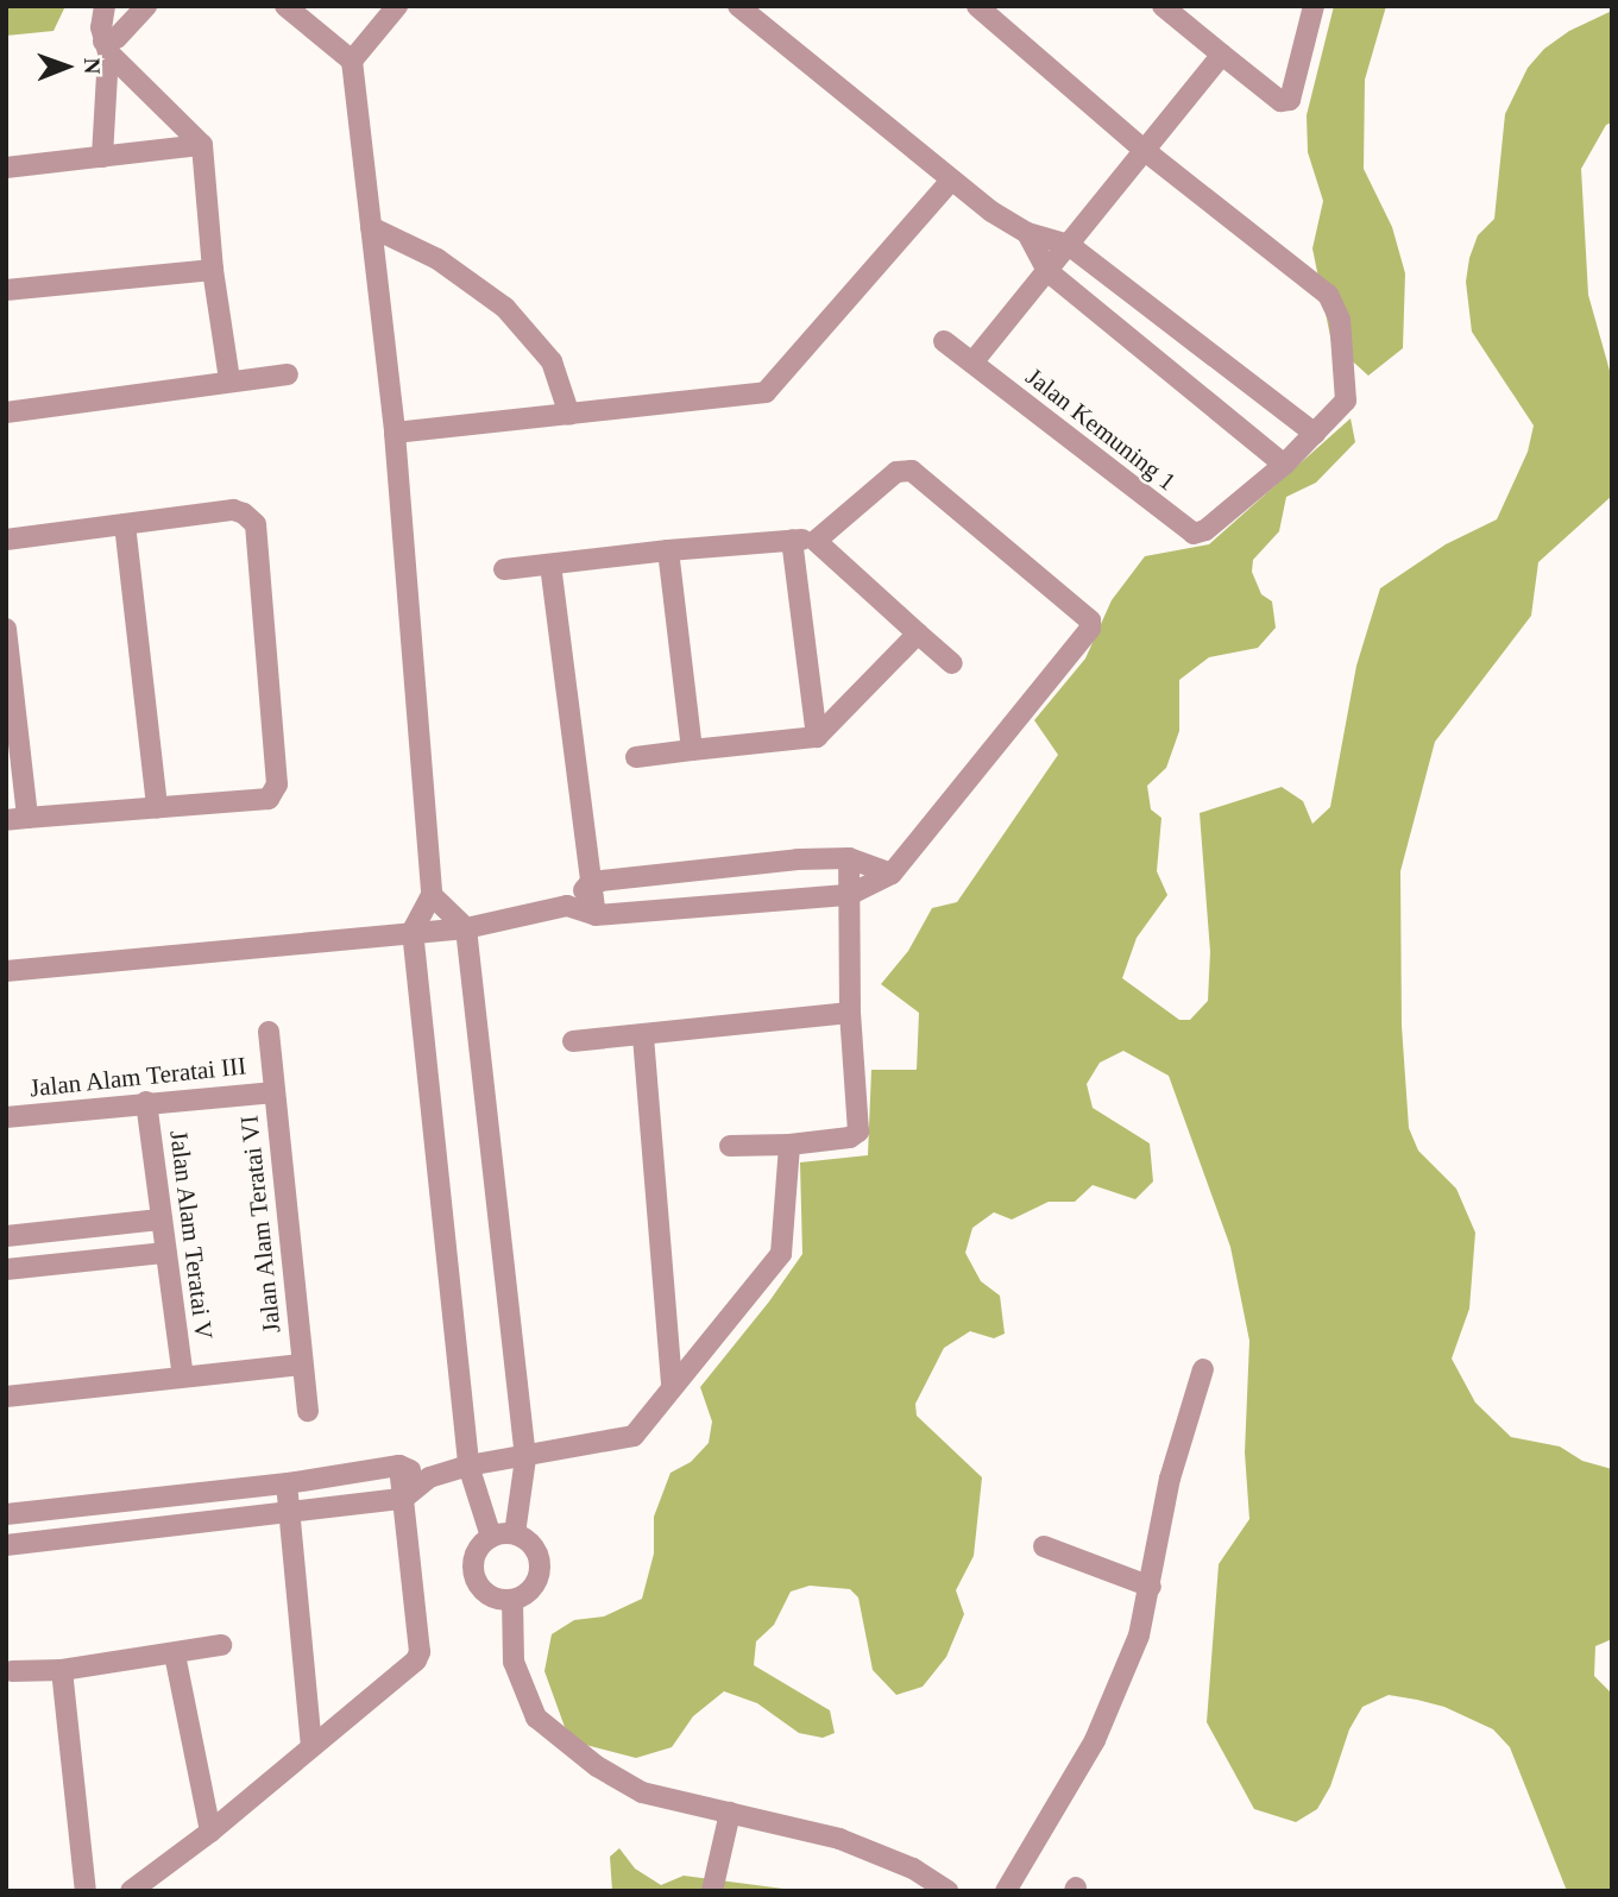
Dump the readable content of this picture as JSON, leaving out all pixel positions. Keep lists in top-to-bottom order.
{
  "streets": {
    "street": [
      "Jalan Kemuning 1",
      "Jalan Alam Teratai III",
      "Jalan Alam Teratai VI",
      "Jalan Alam Teratai V"
    ]
  },
  "crossings": [
    ["Jalan Alam Teratai III", "Jalan Alam Teratai VI"],
    ["Jalan Alam Teratai III", "Jalan Alam Teratai V"]
  ],
  "north": "right"
}
